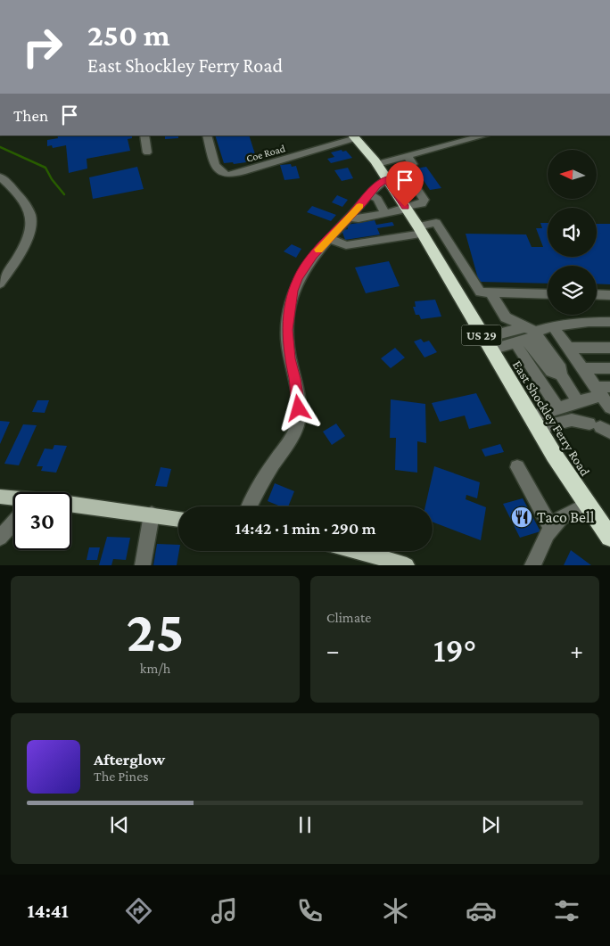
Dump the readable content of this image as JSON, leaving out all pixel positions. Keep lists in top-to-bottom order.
{
  "streets": {
    "highway": ["US 29", "East Shockley Ferry Road"],
    "street": ["Coe Road"]
  },
  "crossings": [
    ["Coe Road", "East Shockley Ferry Road"]
  ],
  "places": {
    "restaurant": ["Taco Bell"]
  },
  "north": "left",
  "page": {
    "turn": ["250 m", "East Shockley Ferry Road"],
    "then": "Then",
    "limit": "30",
    "trip": "14:42 · 1 min · 290 m",
    "tile": [
      ["25", "km/h"],
      "Climate"
    ],
    "heat": ["−", "19°", "+"],
    "song": ["Afterglow", "The Pines"],
    "tabs": "14:41"
  }
}
